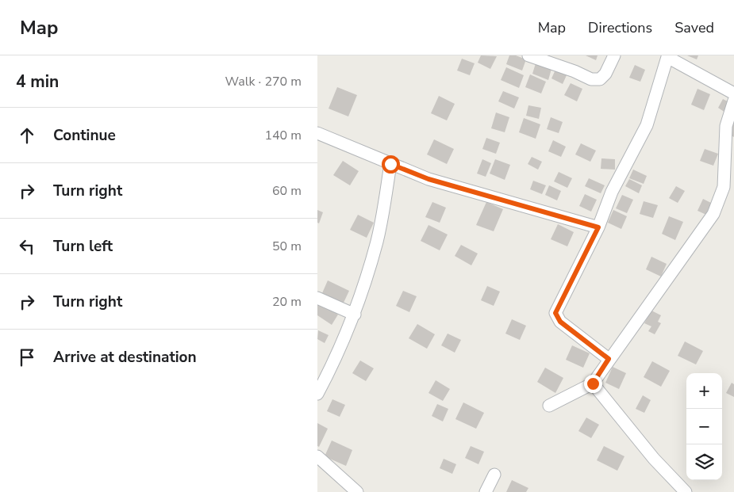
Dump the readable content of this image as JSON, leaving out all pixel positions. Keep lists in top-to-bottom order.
{
  "page": {
    "header": "Map",
    "nav": ["Map", "Directions", "Saved"],
    "heading": ["4 min", "Walk · 270 m"],
    "list": [
      ["Continue", "140 m"],
      ["Turn right", "60 m"],
      ["Turn left", "50 m"],
      ["Turn right", "20 m"],
      "Arrive at destination"
    ],
    "map_buttons": ["+", "−"]
  }
}
